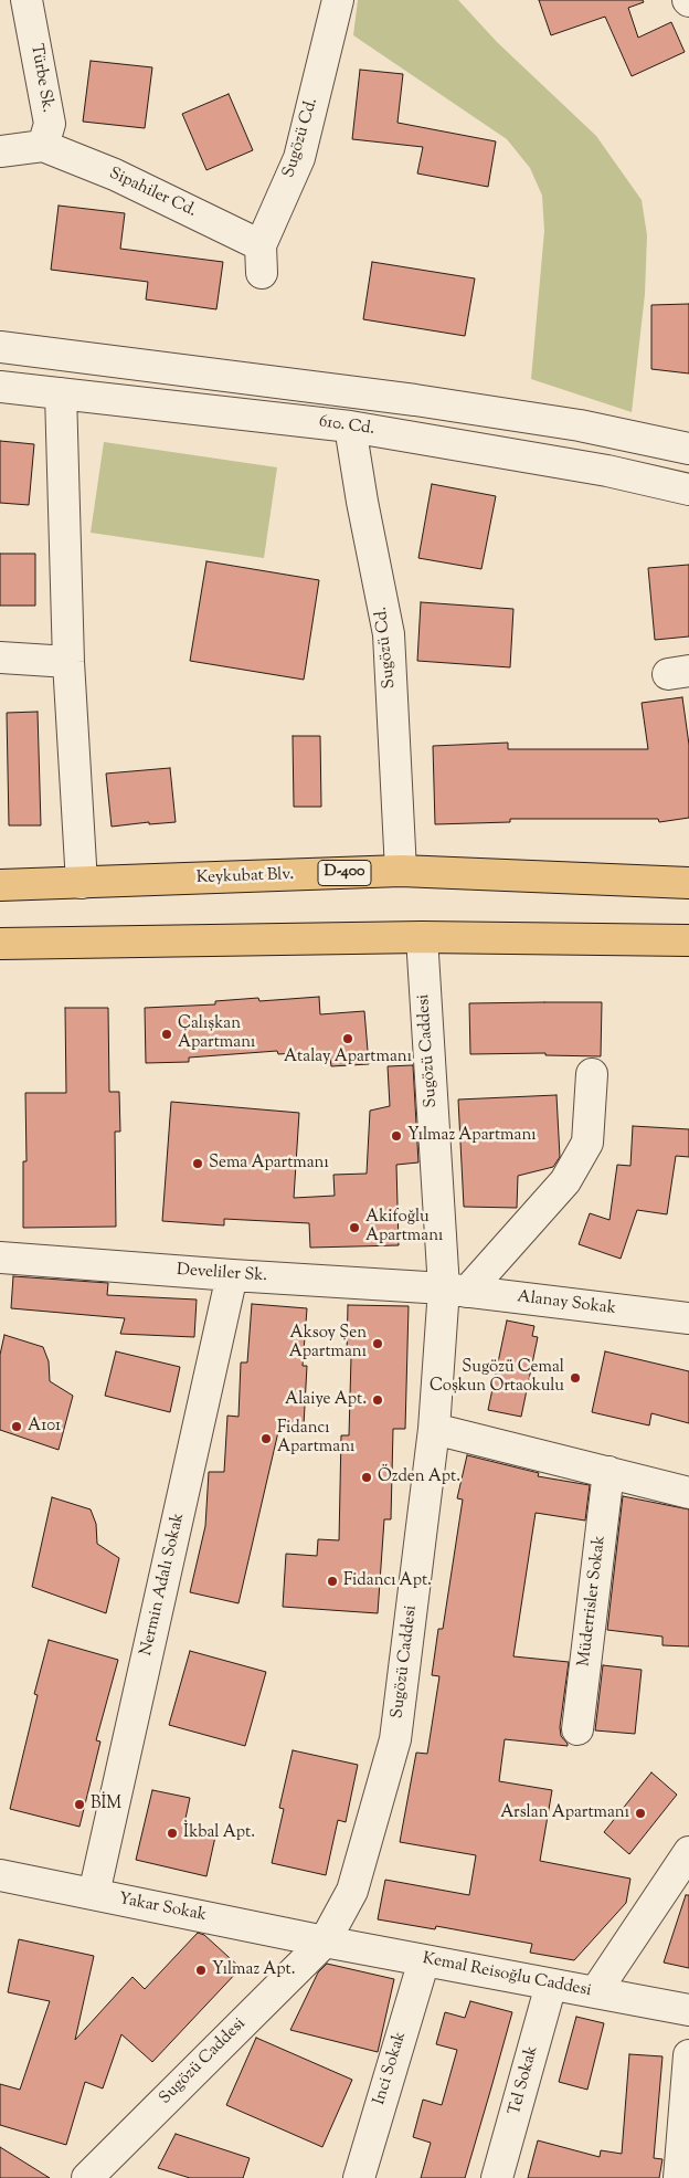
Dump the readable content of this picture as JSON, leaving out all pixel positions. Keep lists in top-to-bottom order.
{
  "streets": {
    "highway": ["D-400", "Keykubat Blv."],
    "street": [
      "Türbe Sk.",
      "Sugözü Cd.",
      "Sipahiler Cd.",
      "610. Cd.",
      "Sugözü Caddesi",
      "Develiler Sk.",
      "Alanay Sokak",
      "Nermin Adalı Sokak",
      "Müderrisler Sokak",
      "Yakar Sokak",
      "Kemal Reisoğlu Caddesi",
      "Inci Sokak",
      "Tel Sokak"
    ]
  },
  "crossings": [
    ["Türbe Sk.", "Sipahiler Cd."],
    ["Sugözü Cd.", "Sipahiler Cd."],
    ["Sugözü Cd.", "610. Cd."],
    ["Sugözü Cd.", "Keykubat Blv."],
    ["Sugözü Caddesi", "Develiler Sk."],
    ["Sugözü Caddesi", "Alanay Sokak"],
    ["Sugözü Caddesi", "Yakar Sokak"],
    ["Sugözü Caddesi", "Kemal Reisoğlu Caddesi"],
    ["Develiler Sk.", "Alanay Sokak"],
    ["Develiler Sk.", "Nermin Adalı Sokak"],
    ["Nermin Adalı Sokak", "Yakar Sokak"],
    ["Yakar Sokak", "Kemal Reisoğlu Caddesi"],
    ["Kemal Reisoğlu Caddesi", "Inci Sokak"],
    ["Kemal Reisoğlu Caddesi", "Tel Sokak"]
  ],
  "places": [
    "Çalışkan Apartmanı",
    "Atalay Apartmanı",
    "Yılmaz Apartmanı",
    "Sema Apartmanı",
    "Akifoğlu Apartmanı",
    "Aksoy Şen Apartmanı",
    "Sugözü Cemal Coşkun Ortaokulu",
    "Alaiye Apt.",
    "A101",
    "Fidancı Apartmanı",
    "Özden Apt.",
    "Fidancı Apt.",
    "BİM",
    "Arslan Apartmanı",
    "İkbal Apt.",
    "Yılmaz Apt."
  ]
}
